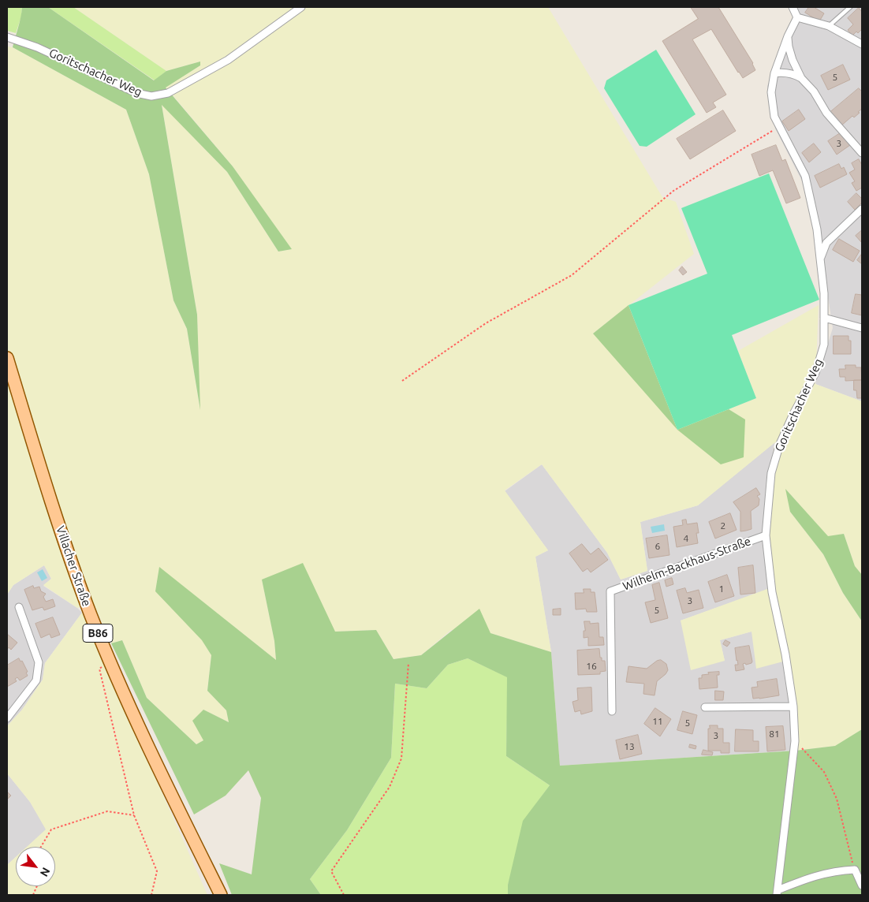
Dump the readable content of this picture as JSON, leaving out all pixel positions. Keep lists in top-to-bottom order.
{
  "streets": {
    "main road": ["Villacher Straße", "B86"],
    "street": ["Goritschacher Weg", "Wilhelm-Backhaus-Straße"]
  },
  "crossings": [
    ["Goritschacher Weg", "Wilhelm-Backhaus-Straße"]
  ],
  "house_numbers": [
    "5",
    "3",
    "2",
    "4",
    "6",
    "1",
    "3",
    "5",
    "16",
    "11",
    "5",
    "81",
    "3",
    "13"
  ],
  "north": "bottom right"
}
